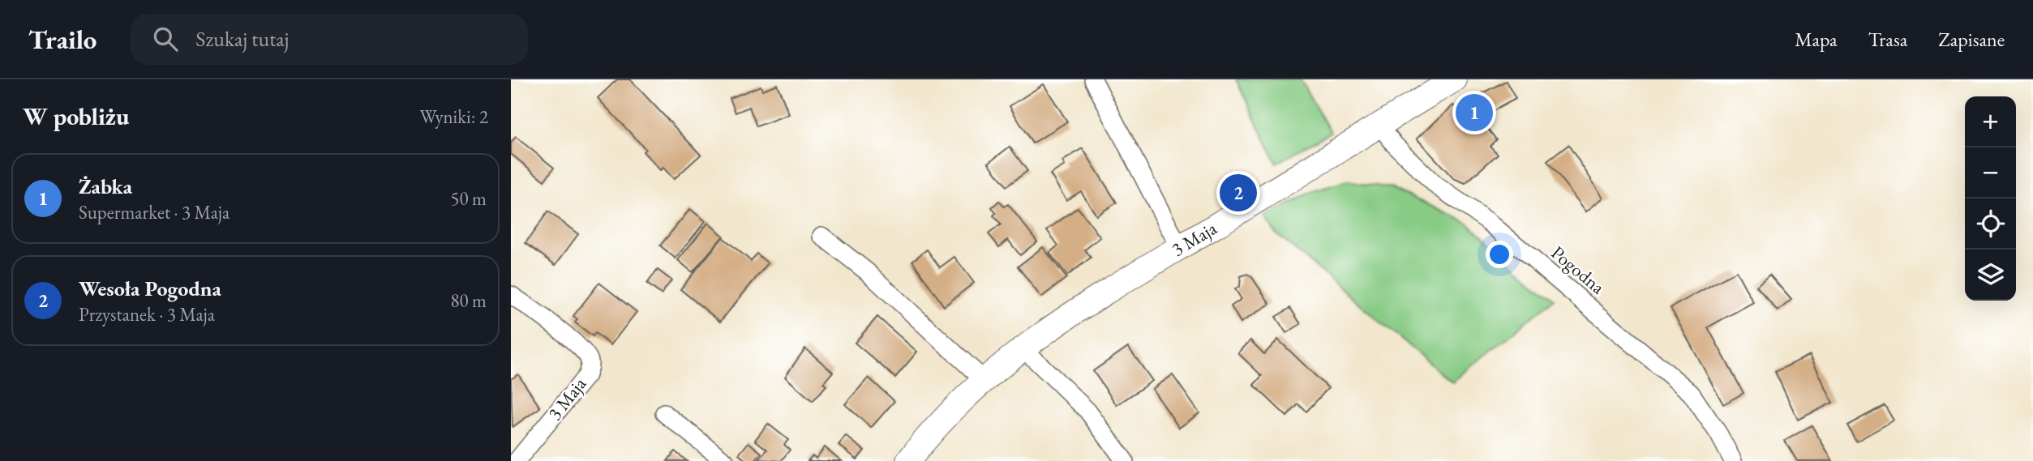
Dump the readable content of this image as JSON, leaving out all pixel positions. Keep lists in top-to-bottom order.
{
  "streets": {
    "street": ["3 Maja", "Pogodna"]
  },
  "crossings": [
    ["3 Maja", "Pogodna"]
  ],
  "page": {
    "header": "Trailo",
    "search": "Szukaj tutaj",
    "nav": ["Mapa", "Trasa", "Zapisane"],
    "heading": ["W pobliżu", "Wyniki: 2"],
    "pins": ["1", "2"],
    "map_buttons": ["+", "−"],
    "list": [
      {
        "mark": "1",
        "name": "Żabka",
        "note": "Supermarket · 3 Maja",
        "value": "50 m"
      },
      {
        "mark": "2",
        "name": "Wesoła Pogodna",
        "note": "Przystanek · 3 Maja",
        "value": "80 m"
      }
    ]
  }
}
